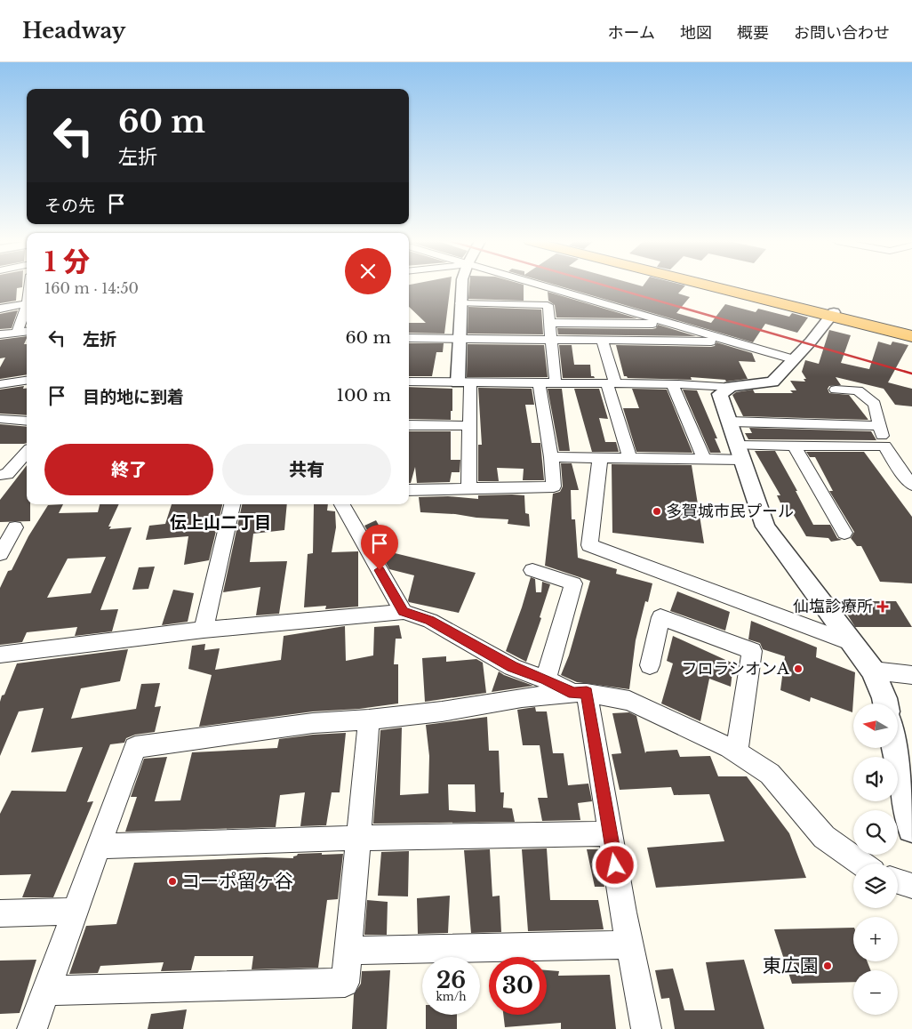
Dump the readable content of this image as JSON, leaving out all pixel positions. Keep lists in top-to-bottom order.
{
  "districts": ["伝上山二丁目"],
  "places": {
    "other": [
      "多賀城市民プール",
      "フロラシオンA",
      "コーポ留ヶ谷",
      "東広園"
    ],
    "health": ["仙塩診療所"]
  },
  "north": "left",
  "page": {
    "header": "Headway",
    "nav": [
      "ホーム",
      "地図",
      "概要",
      "お問い合わせ"
    ],
    "turn": ["60 m", "左折"],
    "then": "その先",
    "heading": ["1 分", "160 m · 14:50"],
    "list": [
      {
        "name": "左折",
        "value": "60 m"
      },
      {
        "name": "目的地に到着",
        "value": "100 m"
      }
    ],
    "buttons": ["終了", "共有"],
    "map_buttons": ["+", "−"],
    "speed": "26 km/h",
    "limit": "30"
  }
}
